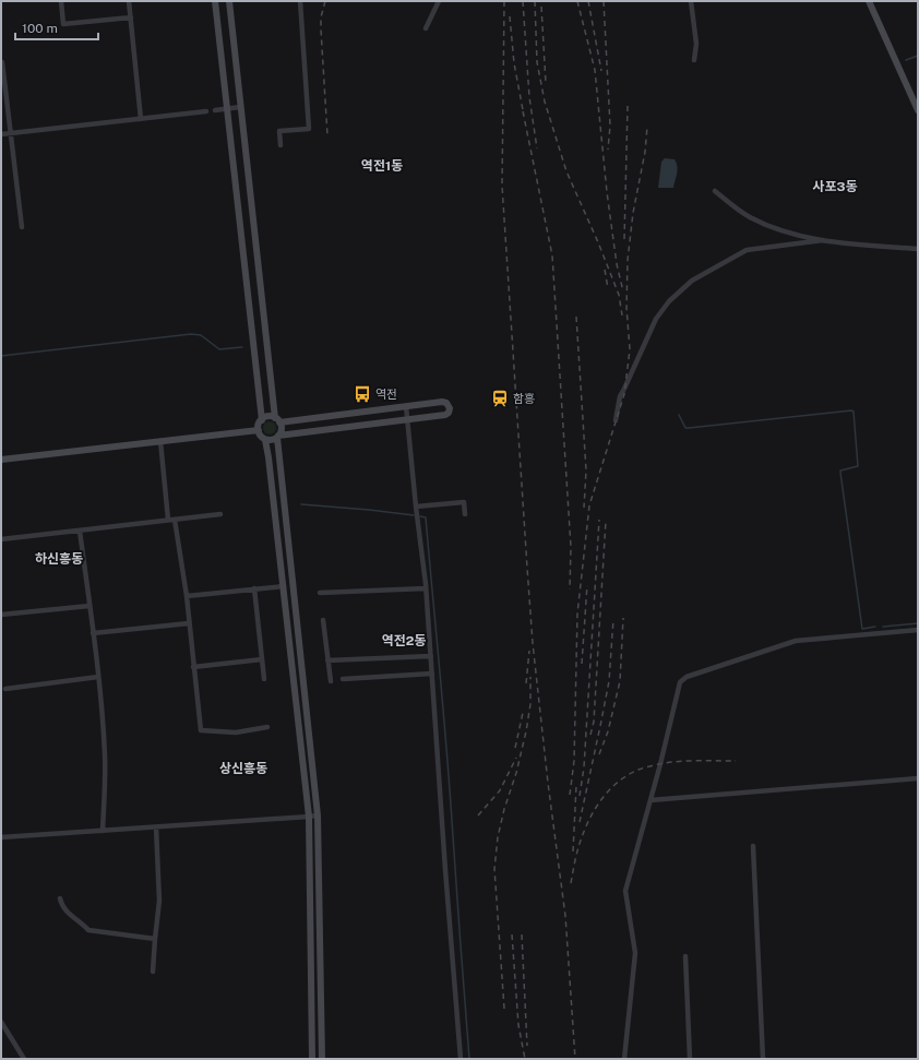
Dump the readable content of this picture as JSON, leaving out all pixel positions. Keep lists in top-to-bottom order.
{
  "districts": [
    "역전1동",
    "사포3동",
    "하신흥동",
    "역전2동",
    "상신흥동"
  ],
  "places": {
    "bus stop": ["역전"],
    "station": ["함흥"]
  },
  "scale_bar": "100 m"
}
